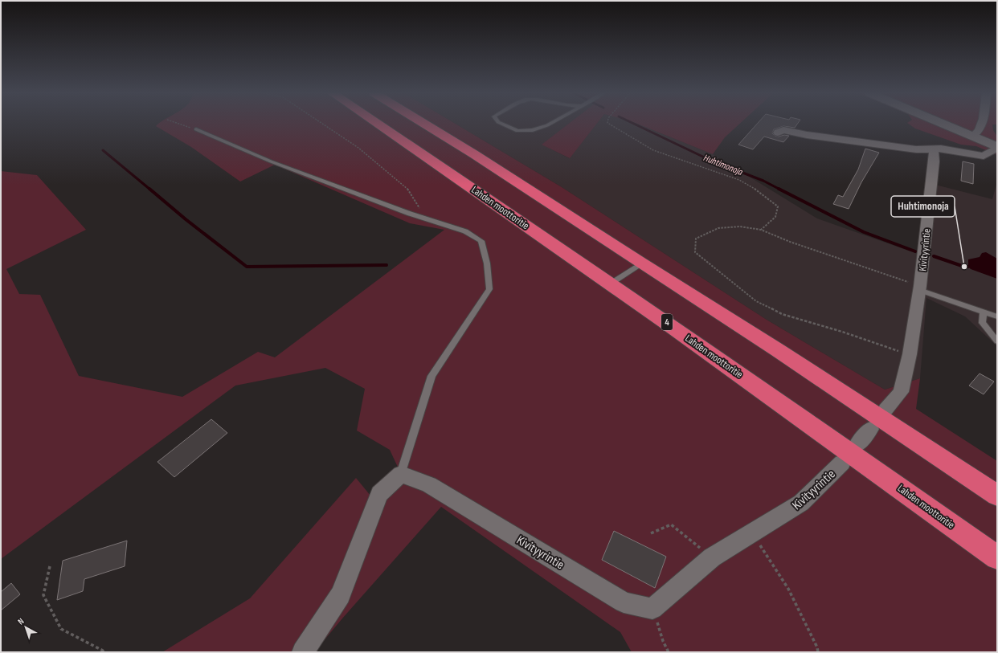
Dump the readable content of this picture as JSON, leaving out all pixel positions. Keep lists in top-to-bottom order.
{
  "streets": {
    "highway": ["Lahden moottoritie", "4"],
    "street": ["Kivityyrintie"]
  },
  "water": ["Huhtimonoja"],
  "places": ["Huhtimonoja"],
  "north": "top left"
}
